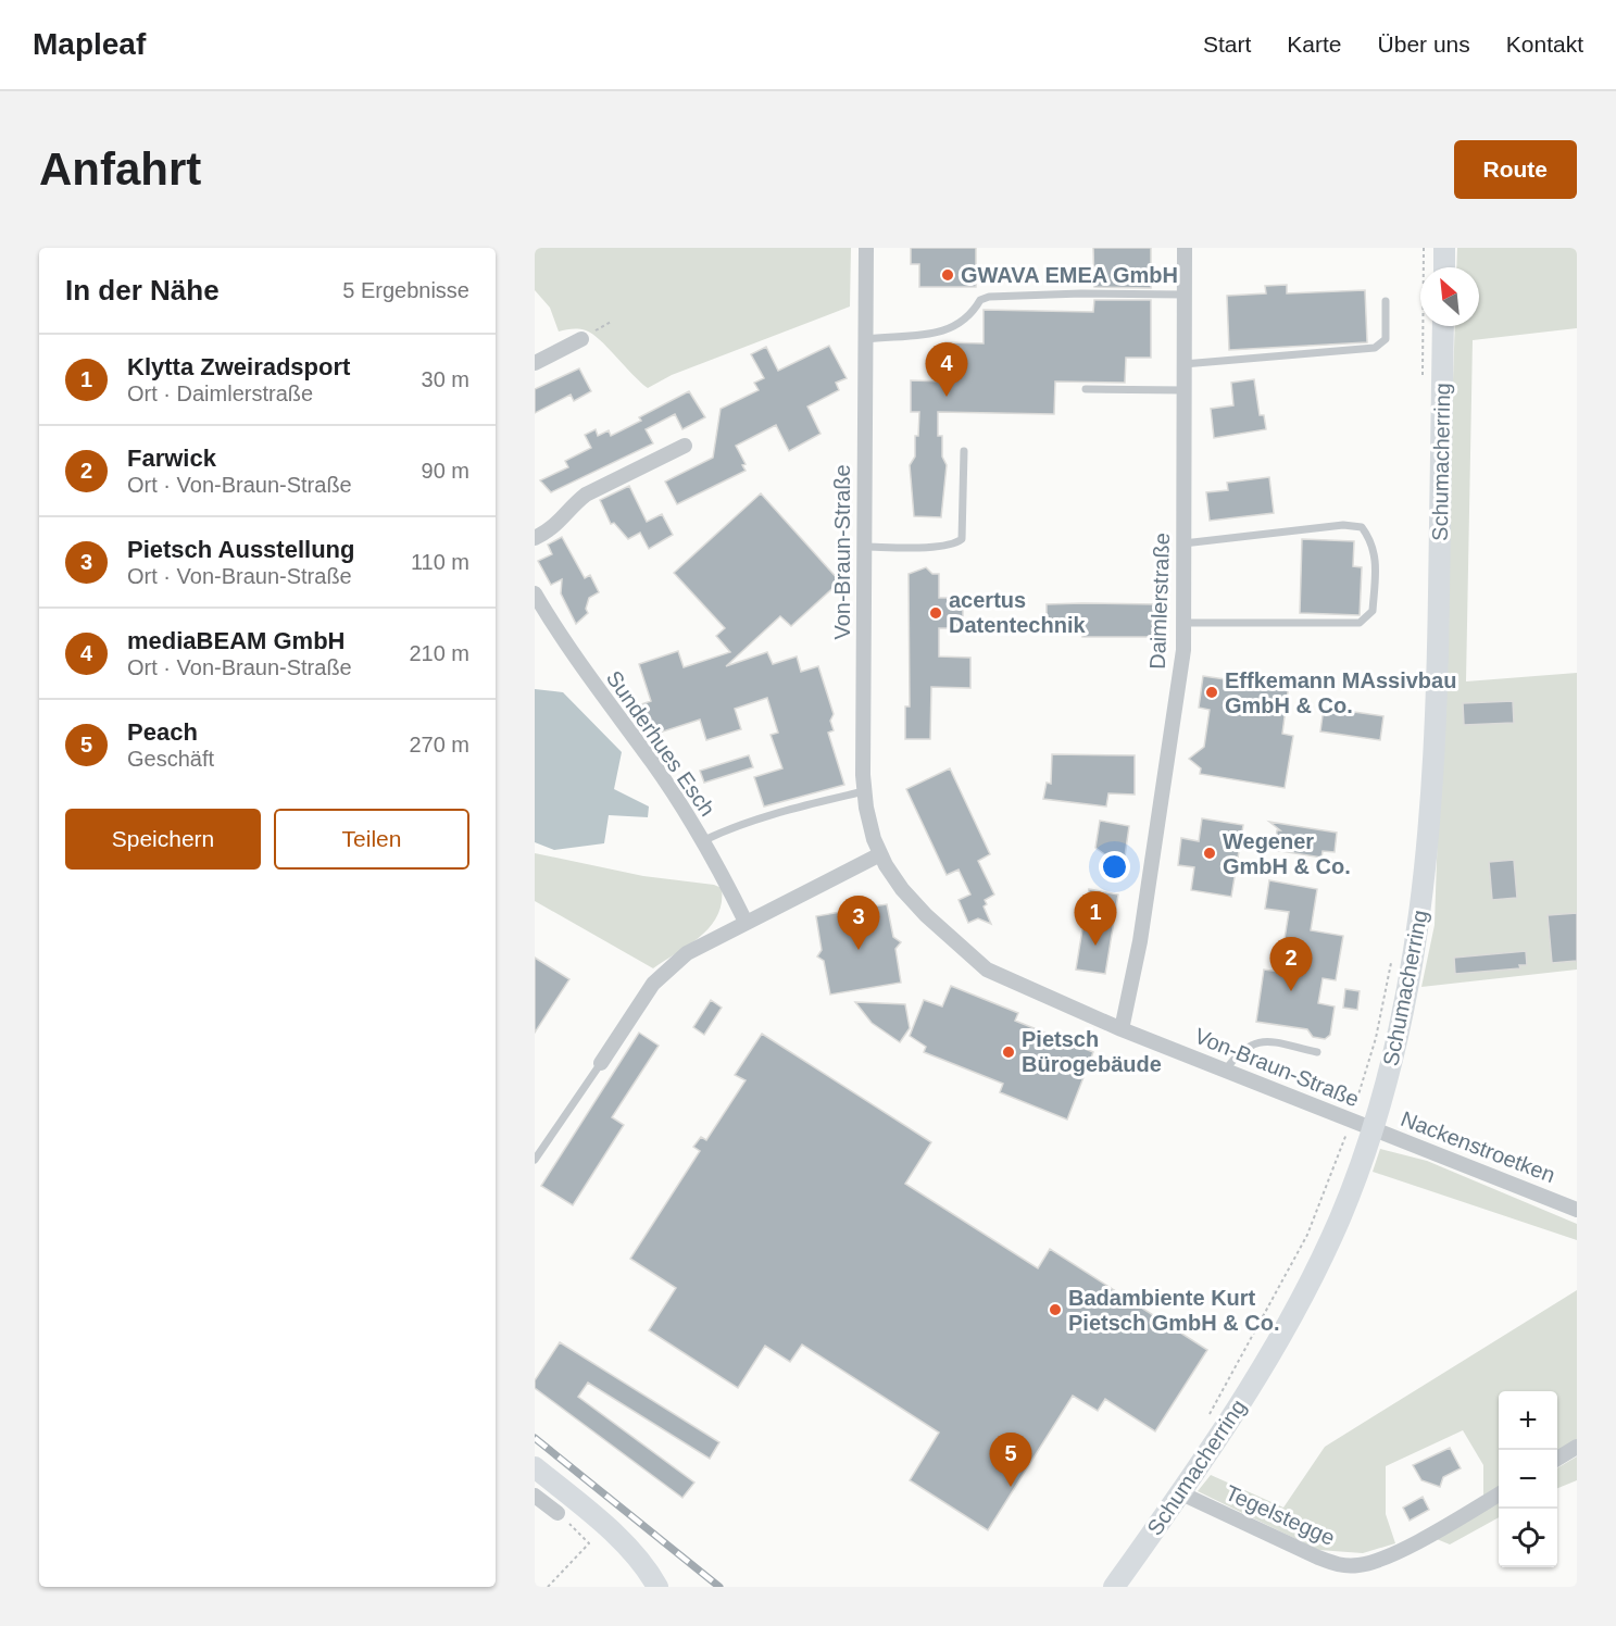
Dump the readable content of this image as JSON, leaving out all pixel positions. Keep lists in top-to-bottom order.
{
  "streets": {
    "main road": ["Schumacherring"],
    "street": [
      "Von-Braun-Straße",
      "Daimlerstraße",
      "Sunderhues Esch",
      "Nackenstroetken",
      "Tegelstegge"
    ]
  },
  "crossings": [
    ["Schumacherring", "Von-Braun-Straße"],
    ["Schumacherring", "Nackenstroetken"],
    ["Schumacherring", "Tegelstegge"],
    ["Von-Braun-Straße", "Daimlerstraße"],
    ["Von-Braun-Straße", "Nackenstroetken"]
  ],
  "places": [
    "GWAVA EMEA GmbH",
    "acertus Datentechnik",
    "Effkemann MAssivbau GmbH & Co.",
    "Wegener GmbH & Co.",
    "Pietsch Bürogebäude",
    "Badambiente Kurt Pietsch GmbH & Co."
  ],
  "north": "top left",
  "page": {
    "header": "Mapleaf",
    "nav": [
      "Start",
      "Karte",
      "Über uns",
      "Kontakt"
    ],
    "buttons": [
      "Route",
      ["Speichern", "Teilen"]
    ],
    "title": "Anfahrt",
    "heading": ["In der Nähe", "5 Ergebnisse"],
    "list": [
      {
        "mark": "1",
        "name": "Klytta Zweiradsport",
        "note": "Ort · Daimlerstraße",
        "value": "30 m"
      },
      {
        "mark": "2",
        "name": "Farwick",
        "note": "Ort · Von-Braun-Straße",
        "value": "90 m"
      },
      {
        "mark": "3",
        "name": "Pietsch Ausstellung",
        "note": "Ort · Von-Braun-Straße",
        "value": "110 m"
      },
      {
        "mark": "4",
        "name": "mediaBEAM GmbH",
        "note": "Ort · Von-Braun-Straße",
        "value": "210 m"
      },
      {
        "mark": "5",
        "name": "Peach",
        "note": "Geschäft",
        "value": "270 m"
      }
    ],
    "pins": [
      "4",
      "1",
      "3",
      "2",
      "5"
    ],
    "map_buttons": ["+", "−"]
  }
}
